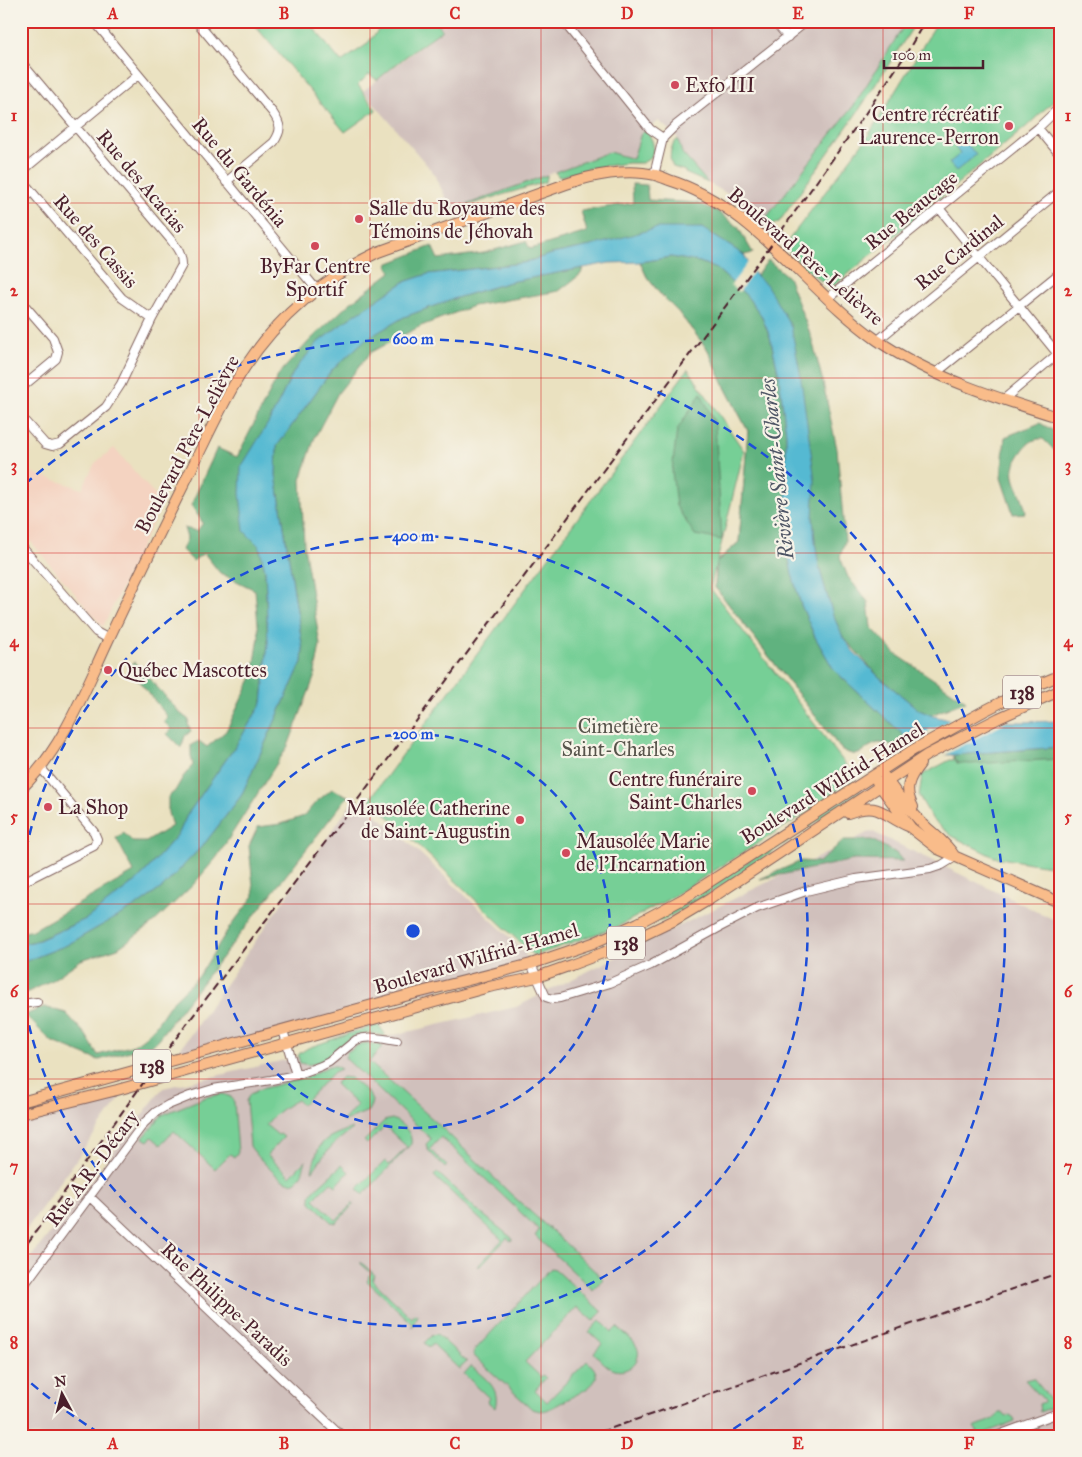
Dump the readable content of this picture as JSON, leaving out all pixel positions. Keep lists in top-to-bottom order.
{
  "streets": {
    "main road": ["Boulevard Père-Lelièvre", "138", "Boulevard Wilfrid-Hamel"],
    "street": [
      "Rue du Gardénia",
      "Rue des Acacias",
      "Rue Beaucage",
      "Rue des Cassis",
      "Rue Cardinal",
      "Rue A.R.-Décary",
      "Rue Philippe-Paradis"
    ]
  },
  "crossings": [
    ["Rue du Gardénia", "Boulevard Père-Lelièvre"],
    ["Rue des Acacias", "Rue des Cassis"],
    ["Rue Beaucage", "Boulevard Père-Lelièvre"],
    ["Rue Cardinal", "Boulevard Père-Lelièvre"],
    ["Rue A.R.-Décary", "Rue Philippe-Paradis"]
  ],
  "water": ["Rivière Saint-Charles"],
  "parks": ["Cimetière Saint-Charles"],
  "places": [
    "Exfo III",
    "Centre récréatif Laurence-Perron",
    "Salle du Royaume des Témoins de Jéhovah",
    "ByFar Centre Sportif",
    "Québec Mascottes",
    "Centre funéraire Saint-Charles",
    "La Shop",
    "Mausolée Catherine de Saint-Augustin",
    "Mausolée Marie de l'Incarnation"
  ],
  "scale_bar": "100 m",
  "north": "top",
  "grid": {
    "columns": [
      "A",
      "B",
      "C",
      "D",
      "E",
      "F"
    ],
    "rows": [
      "1",
      "2",
      "3",
      "4",
      "5",
      "6",
      "7",
      "8"
    ]
  },
  "rings": ["600 m", "400 m", "200 m"]
}
